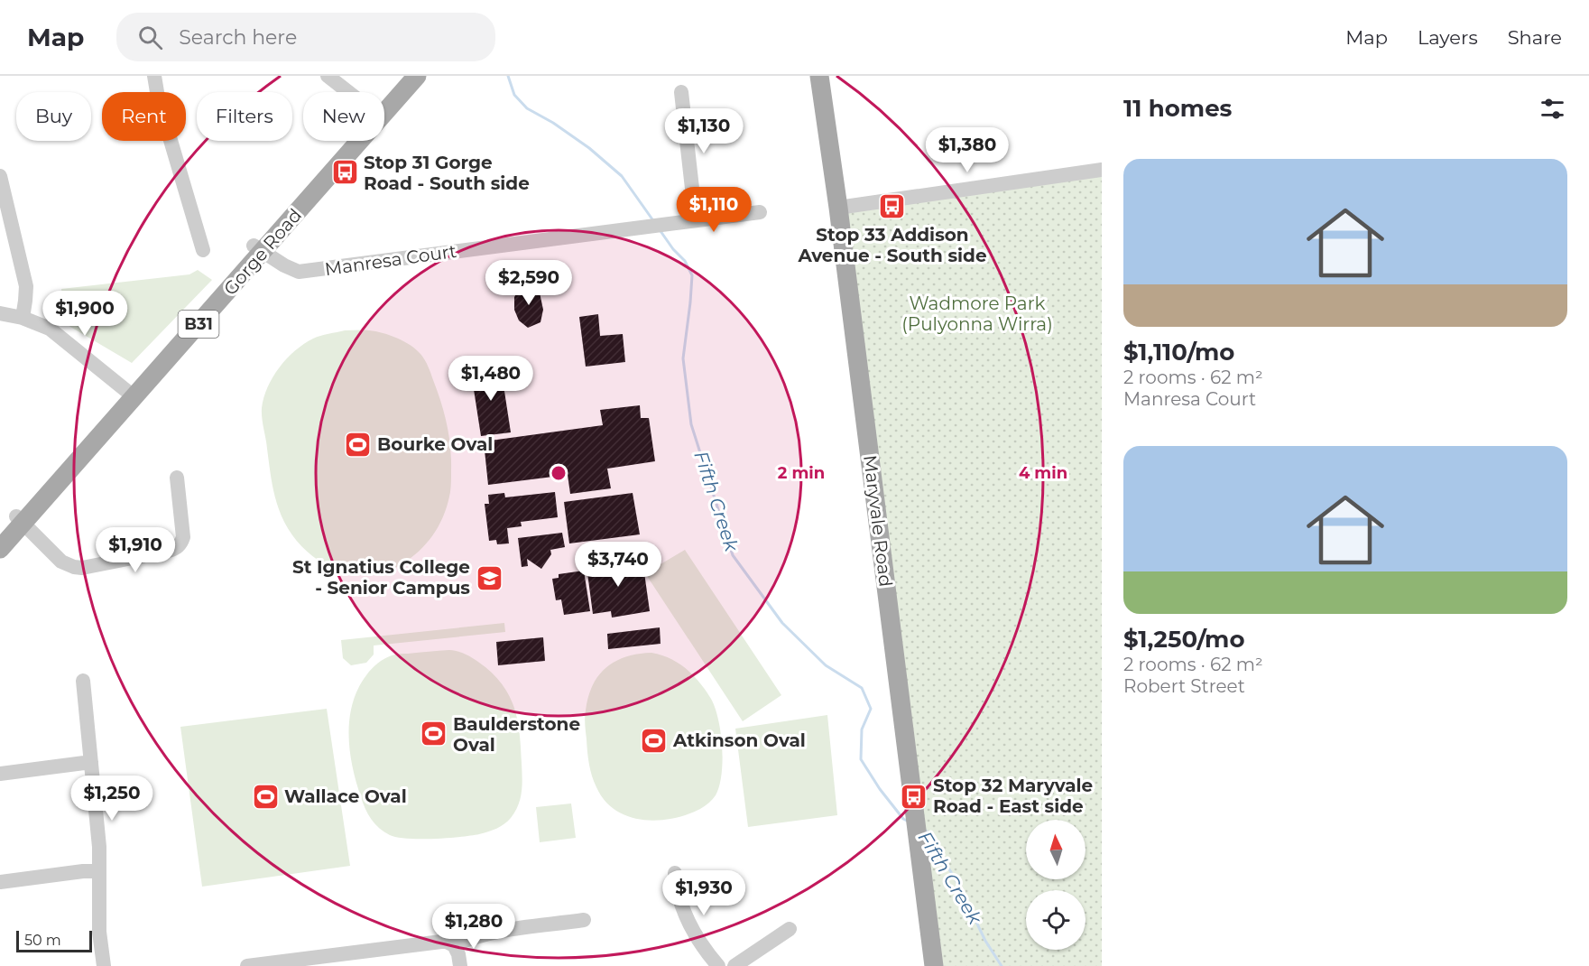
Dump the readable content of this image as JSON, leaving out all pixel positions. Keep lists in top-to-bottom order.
{
  "streets": {
    "main road": ["Gorge Road", "B31", "Maryvale Road"],
    "street": ["Manresa Court"]
  },
  "crossings": [
    ["Gorge Road", "Manresa Court"]
  ],
  "water": ["Fifth Creek"],
  "parks": ["Wadmore Park (Pulyonna Wirra)"],
  "places": {
    "bus stop": ["Stop 31 Gorge Road - South side", "Stop 33 Addison Avenue - South side", "Stop 32 Maryvale Road - East side"],
    "sports": [
      "Bourke Oval",
      "Baulderstone Oval",
      "Atkinson Oval",
      "Wallace Oval"
    ],
    "school or university": ["St Ignatius College - Senior Campus"]
  },
  "scale_bar": "50 m",
  "north": "top",
  "page": {
    "header": "Map",
    "search": "Search here",
    "nav": ["Map", "Layers", "Share"],
    "heading": "11 homes",
    "chip": [
      "Buy",
      "Rent",
      "Filters",
      "New"
    ],
    "price": [
      "$1,130",
      "$1,380",
      "$1,110",
      "$2,590",
      "$1,900",
      "$1,480",
      "$1,910",
      "$3,740",
      "$1,250",
      "$1,930",
      "$1,280"
    ],
    "list": [
      {
        "name": "$1,110/mo",
        "note": "2 rooms · 62 m² · Manresa Court"
      },
      {
        "name": "$1,250/mo",
        "note": "2 rooms · 62 m² · Robert Street"
      }
    ],
    "scale": "50 m"
  },
  "rings": ["2 min", "4 min"]
}
